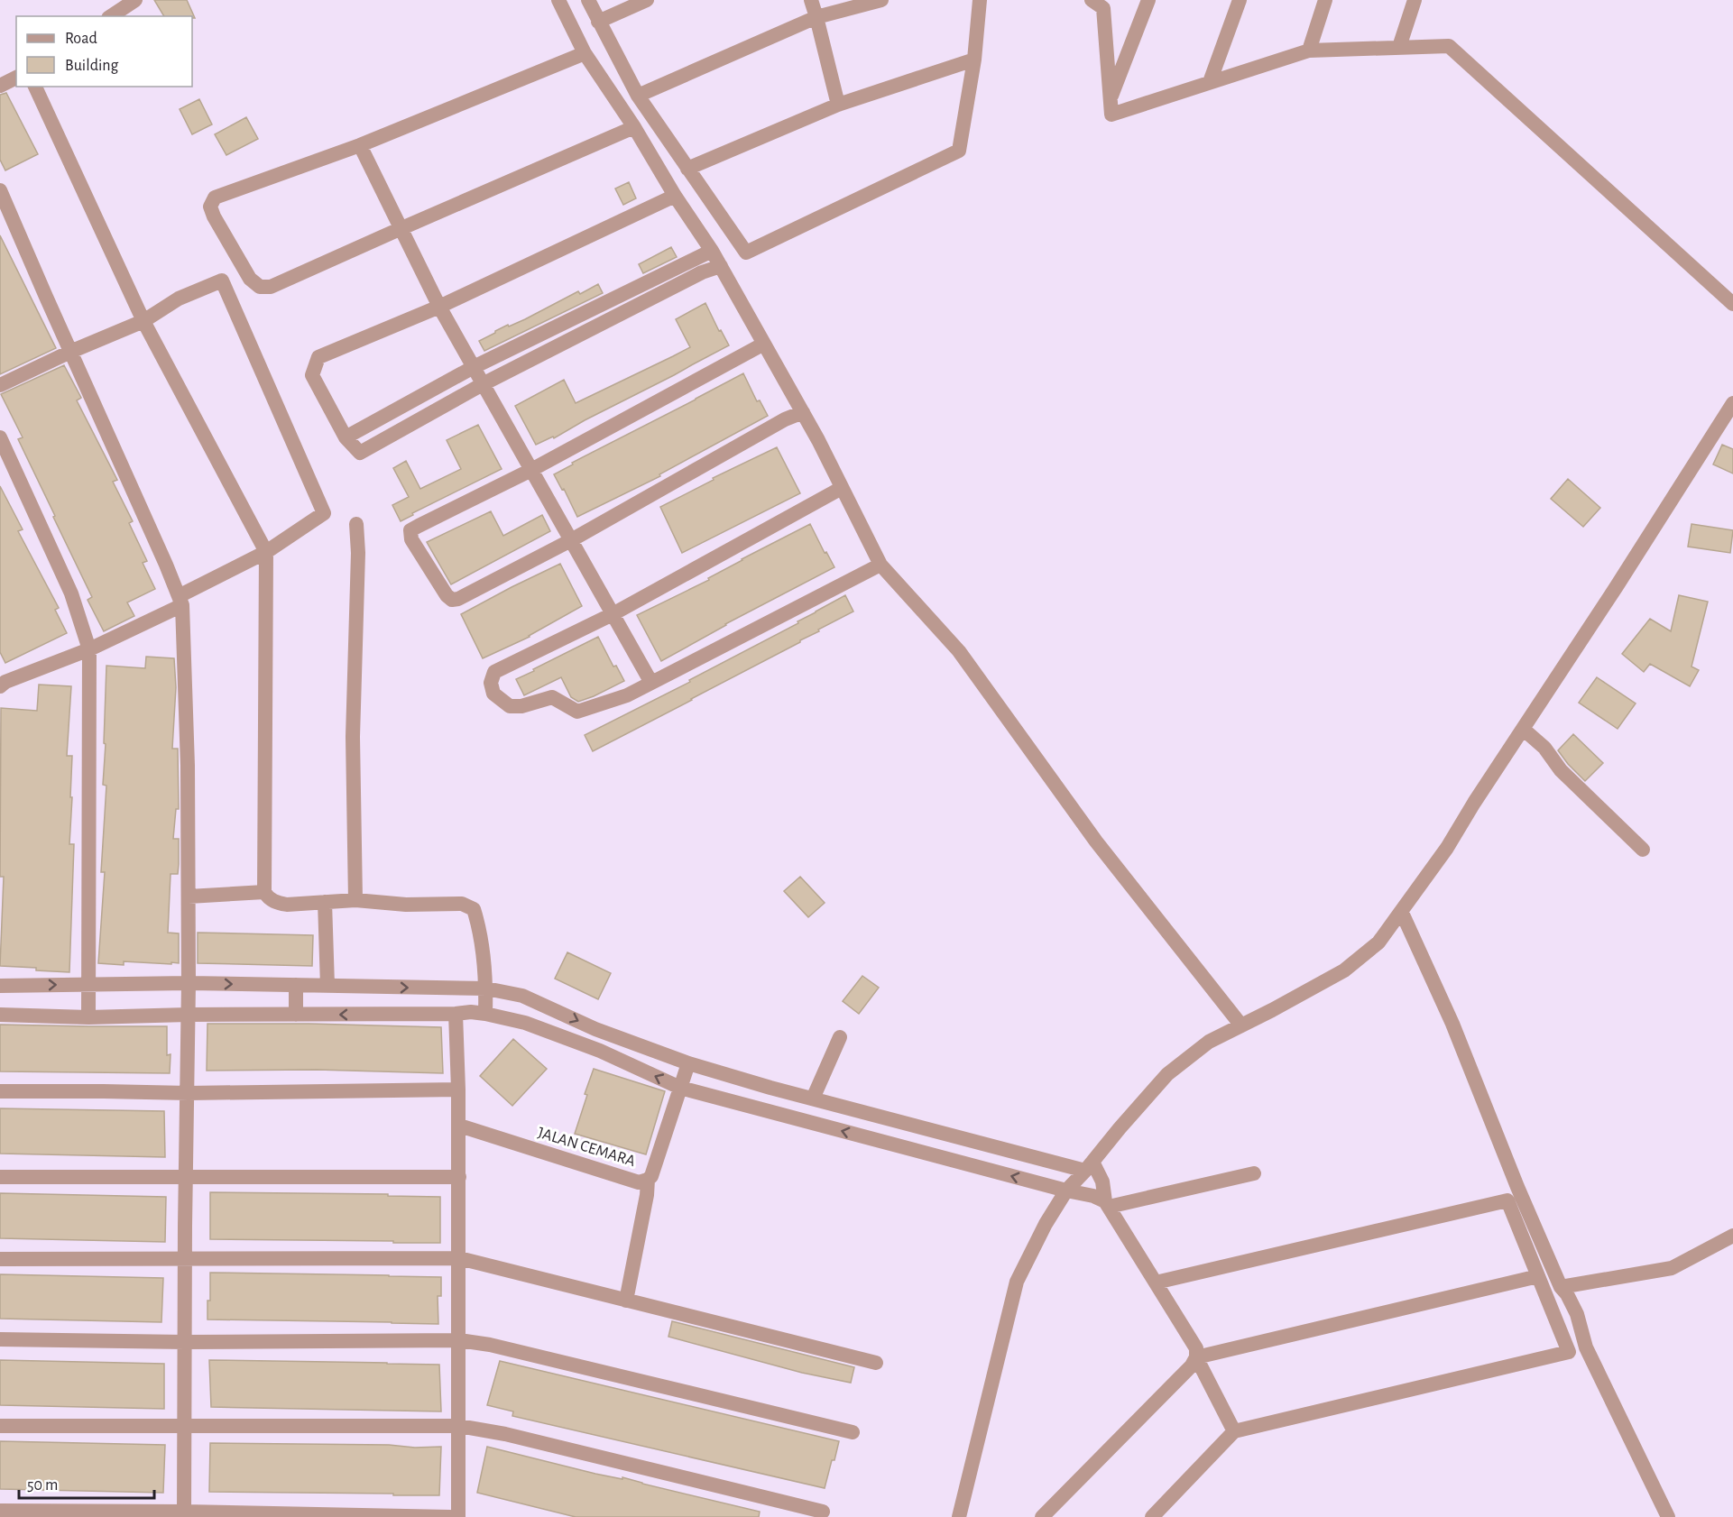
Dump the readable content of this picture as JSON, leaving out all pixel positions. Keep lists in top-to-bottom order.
{
  "streets": {
    "street": ["JALAN CEMARA"]
  },
  "legend": ["Road", "Building"],
  "scale_bar": "50 m"
}
